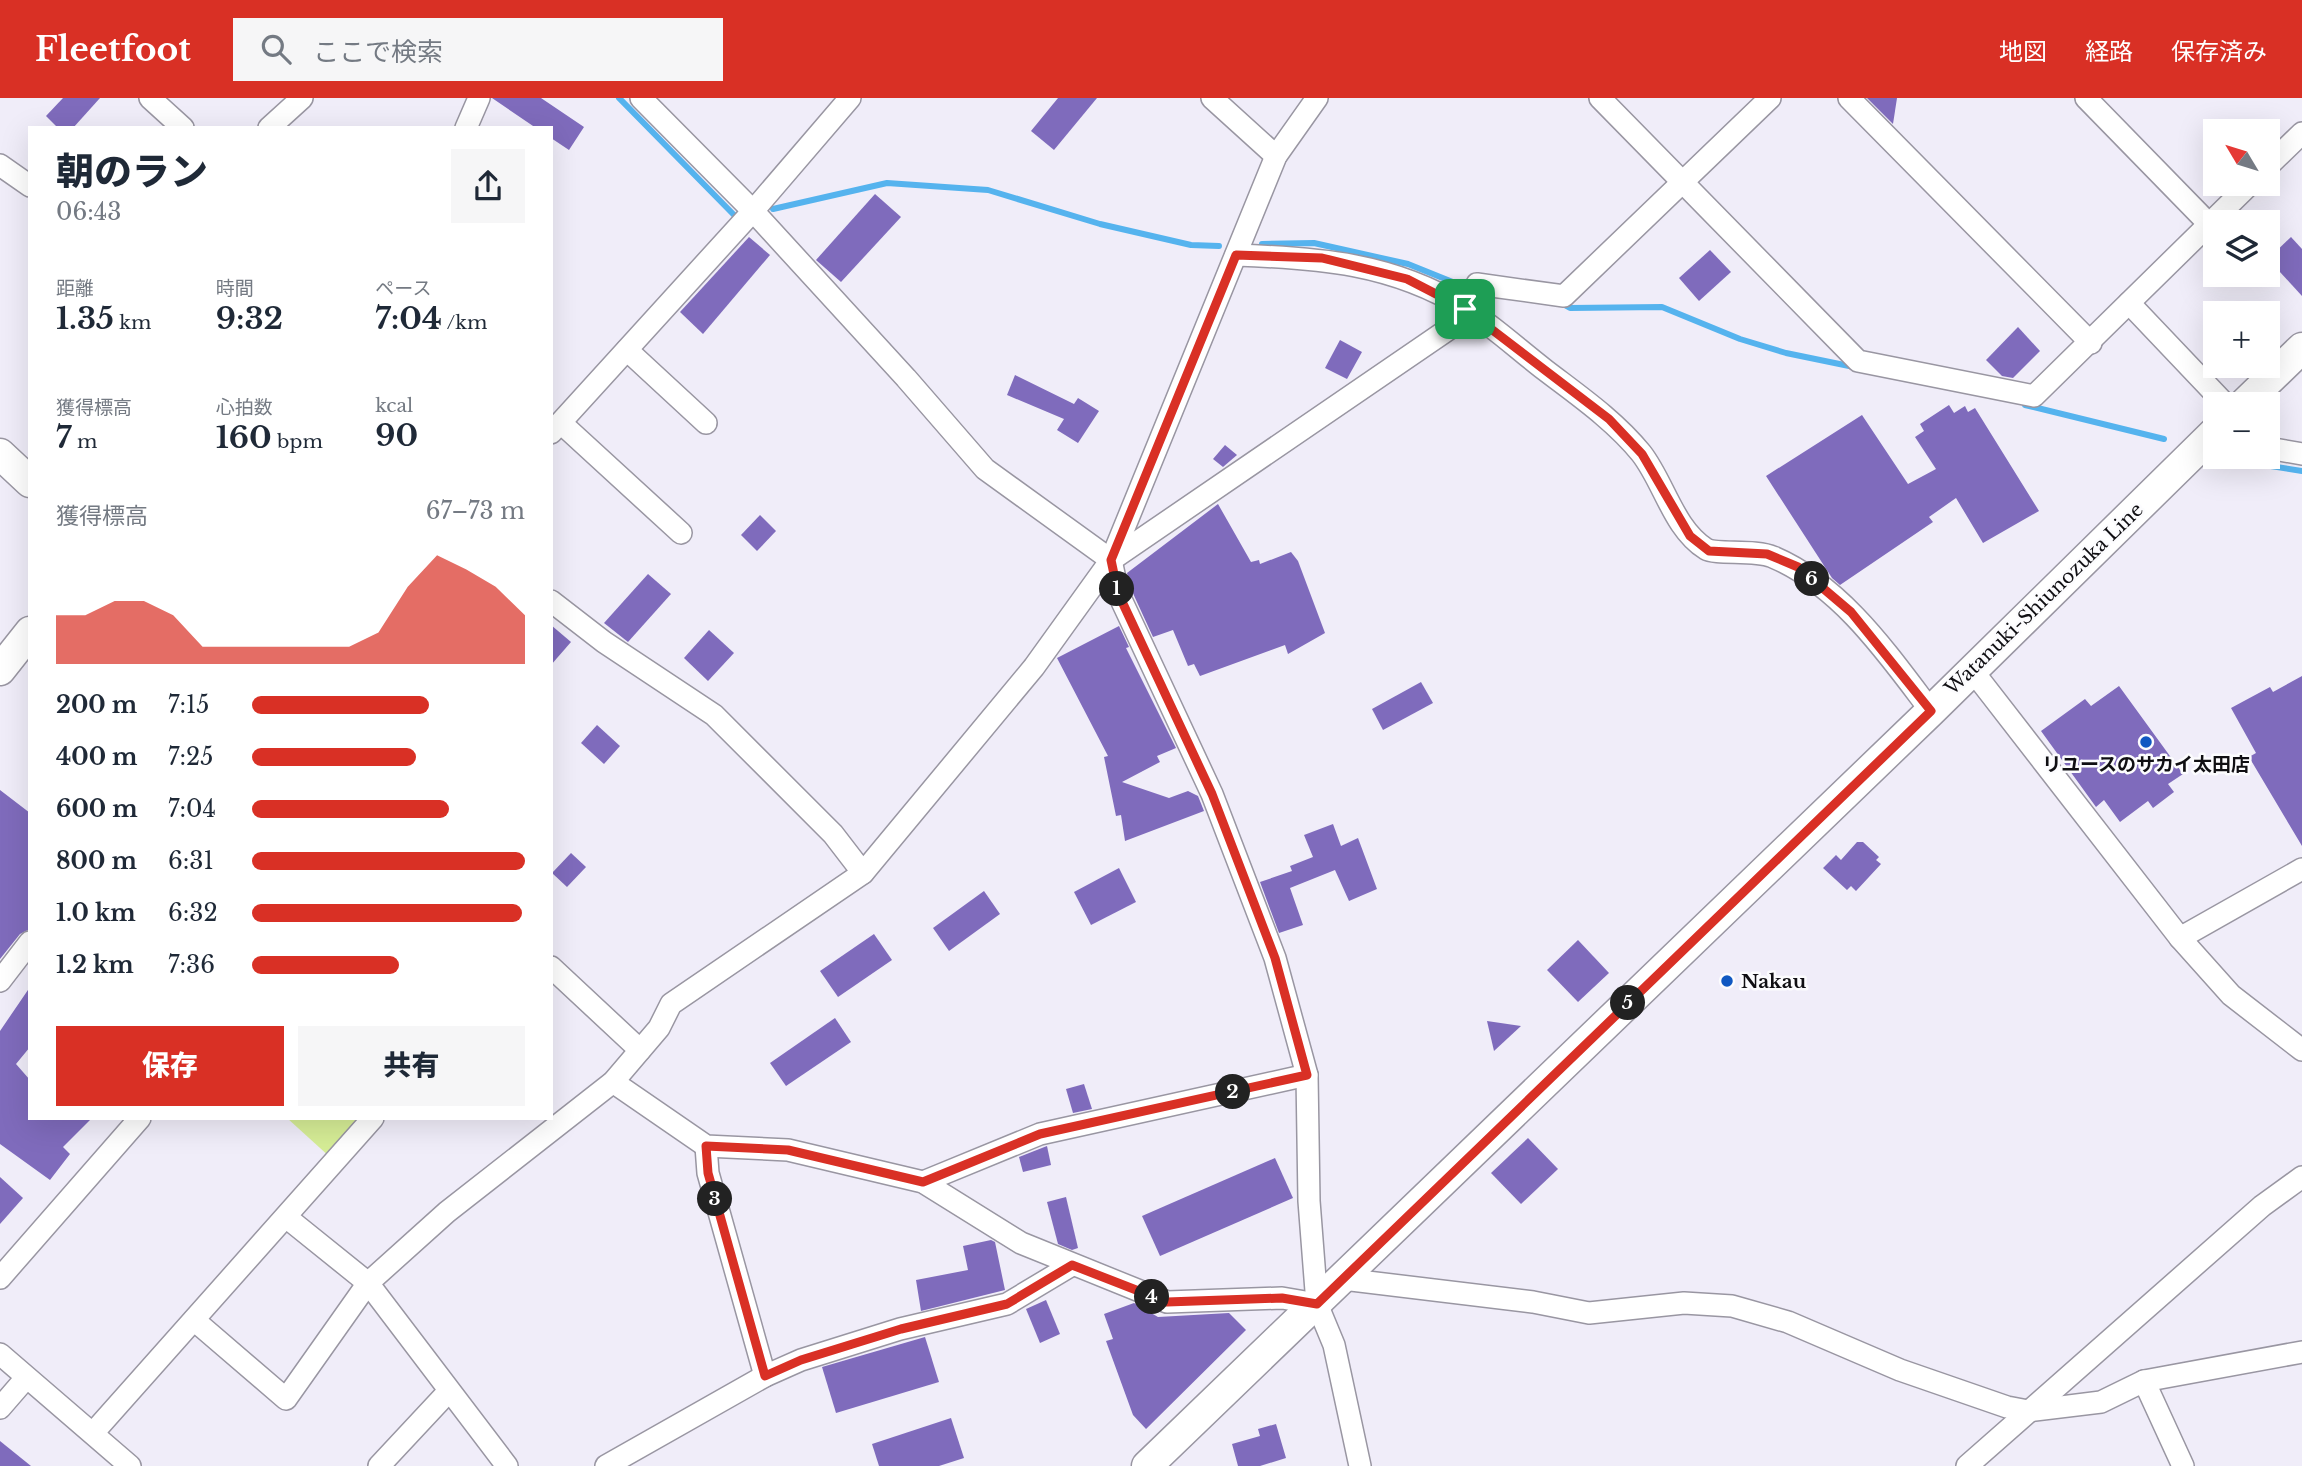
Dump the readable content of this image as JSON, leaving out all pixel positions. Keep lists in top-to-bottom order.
{
  "streets": {
    "main road": ["Watanuki-Shiunozuka Line"]
  },
  "places": ["リユースのサカイ太田店", "Nakau"],
  "north": "top left",
  "page": {
    "header": "Fleetfoot",
    "search": "ここで検索",
    "nav": ["地図", "経路", "保存済み"],
    "map_buttons": ["+", "−"],
    "heading": ["朝のラン", "06:43"],
    "stats": [
      ["距離", "1.35 km"],
      ["時間", "9:32"],
      ["ペース", "7:04 /km"],
      ["獲得標高", "7 m"],
      ["心拍数", "160 bpm"],
      ["kcal", "90"]
    ],
    "chart": ["獲得標高", "67–73 m"],
    "pins": [
      "6",
      "1",
      "5",
      "2",
      "3",
      "4"
    ],
    "list": [
      {
        "name": "200 m",
        "note": "7:15"
      },
      {
        "name": "400 m",
        "note": "7:25"
      },
      {
        "name": "600 m",
        "note": "7:04"
      },
      {
        "name": "800 m",
        "note": "6:31"
      },
      {
        "name": "1.0 km",
        "note": "6:32"
      },
      {
        "name": "1.2 km",
        "note": "7:36"
      }
    ],
    "buttons": ["保存", "共有"]
  }
}
